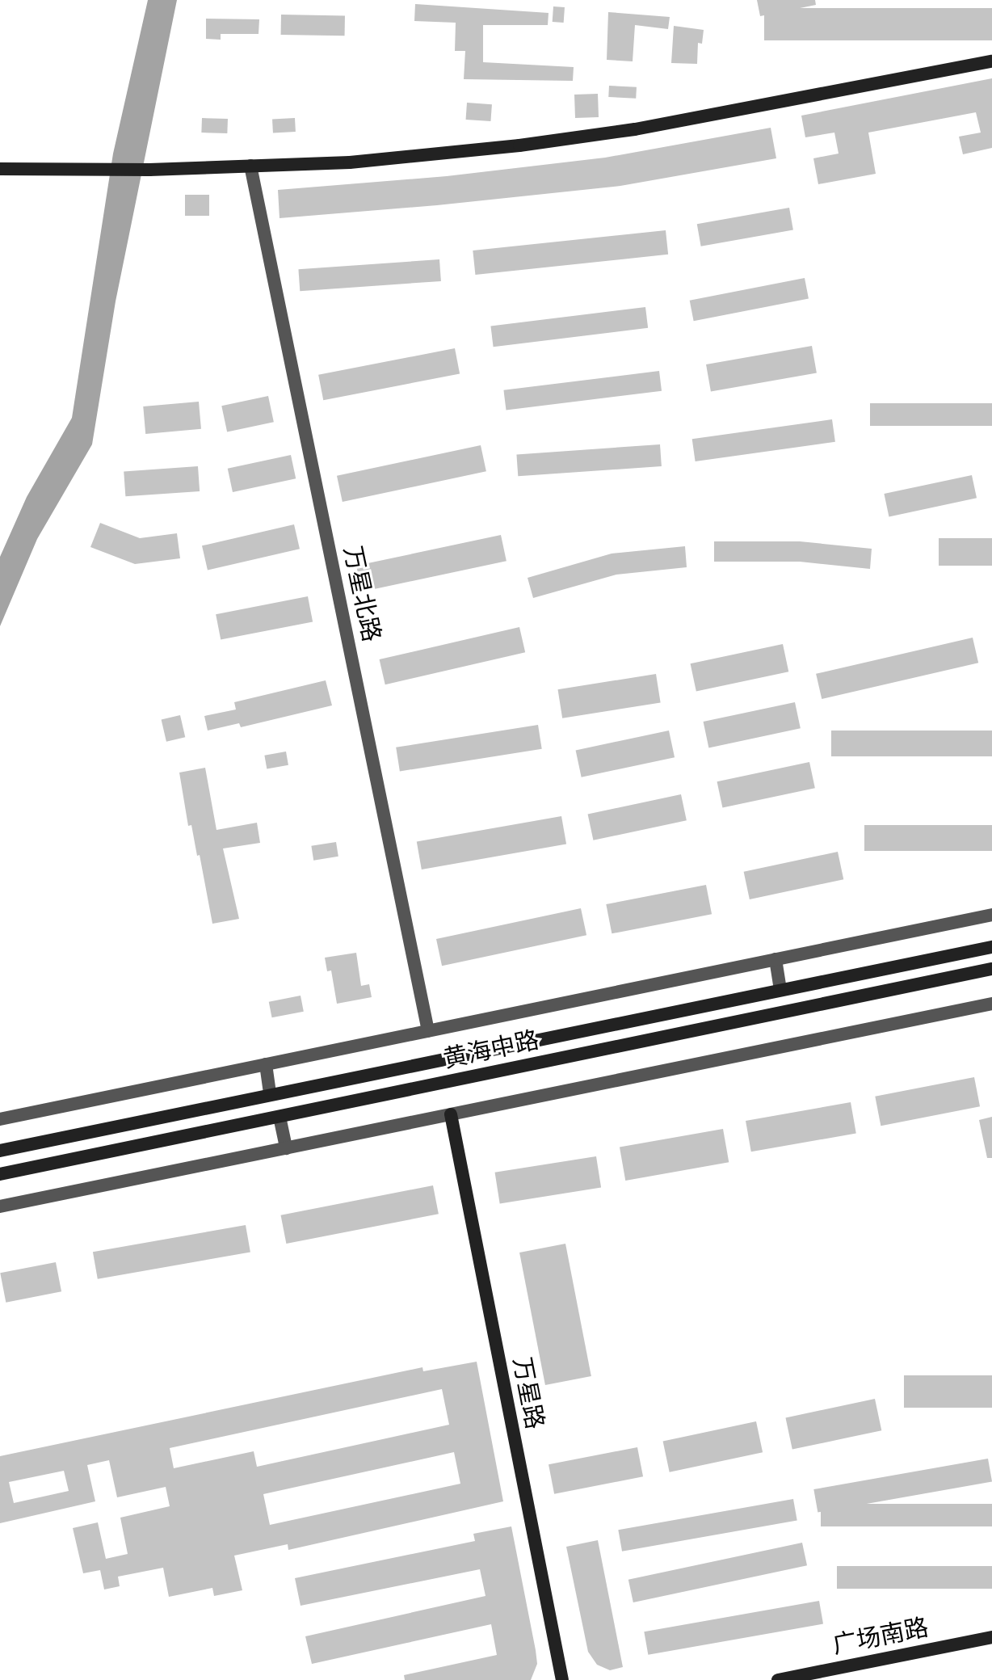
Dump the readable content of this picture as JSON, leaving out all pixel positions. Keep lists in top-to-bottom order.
{
  "streets": {
    "street": [
      "万星北路",
      "黄海中路",
      "万星路",
      "广场南路"
    ]
  },
  "crossings": [
    ["万星北路", "黄海中路"]
  ]
}
